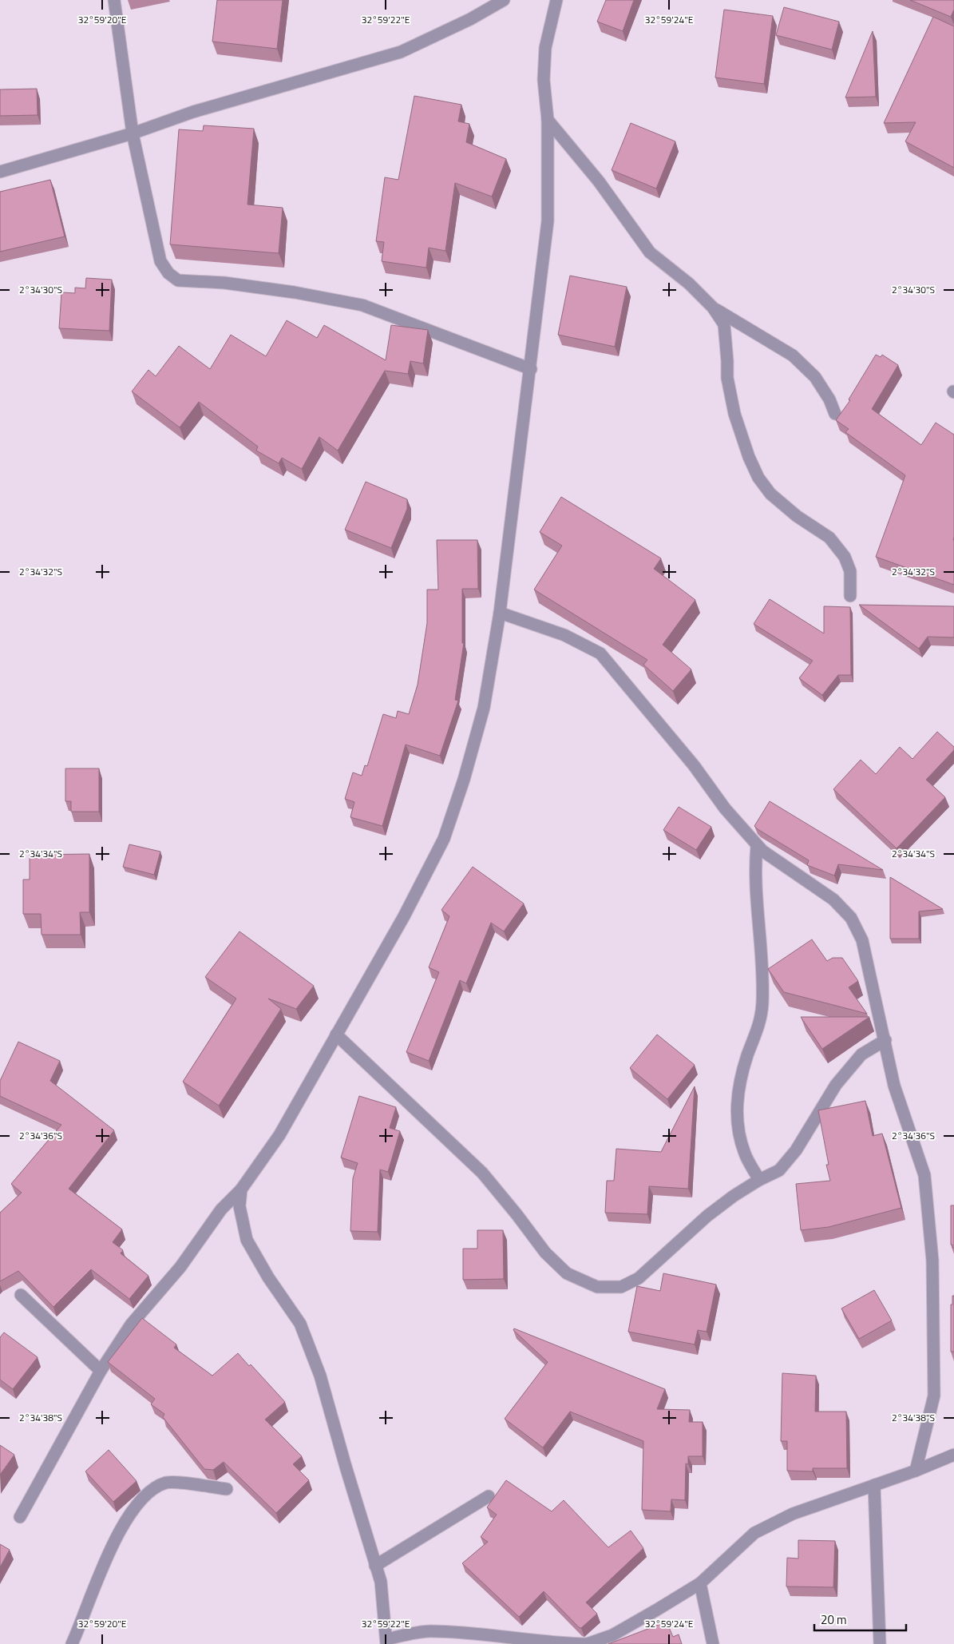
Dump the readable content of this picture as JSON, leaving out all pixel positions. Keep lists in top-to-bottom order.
{
  "scale_bar": "20 m",
  "coordinates": [
    "32°59'20\"E",
    "32°59'22\"E",
    "32°59'24\"E",
    "2°34'30\"S",
    "2°34'32\"S",
    "2°34'34\"S",
    "2°34'36\"S",
    "2°34'38\"S"
  ]
}
